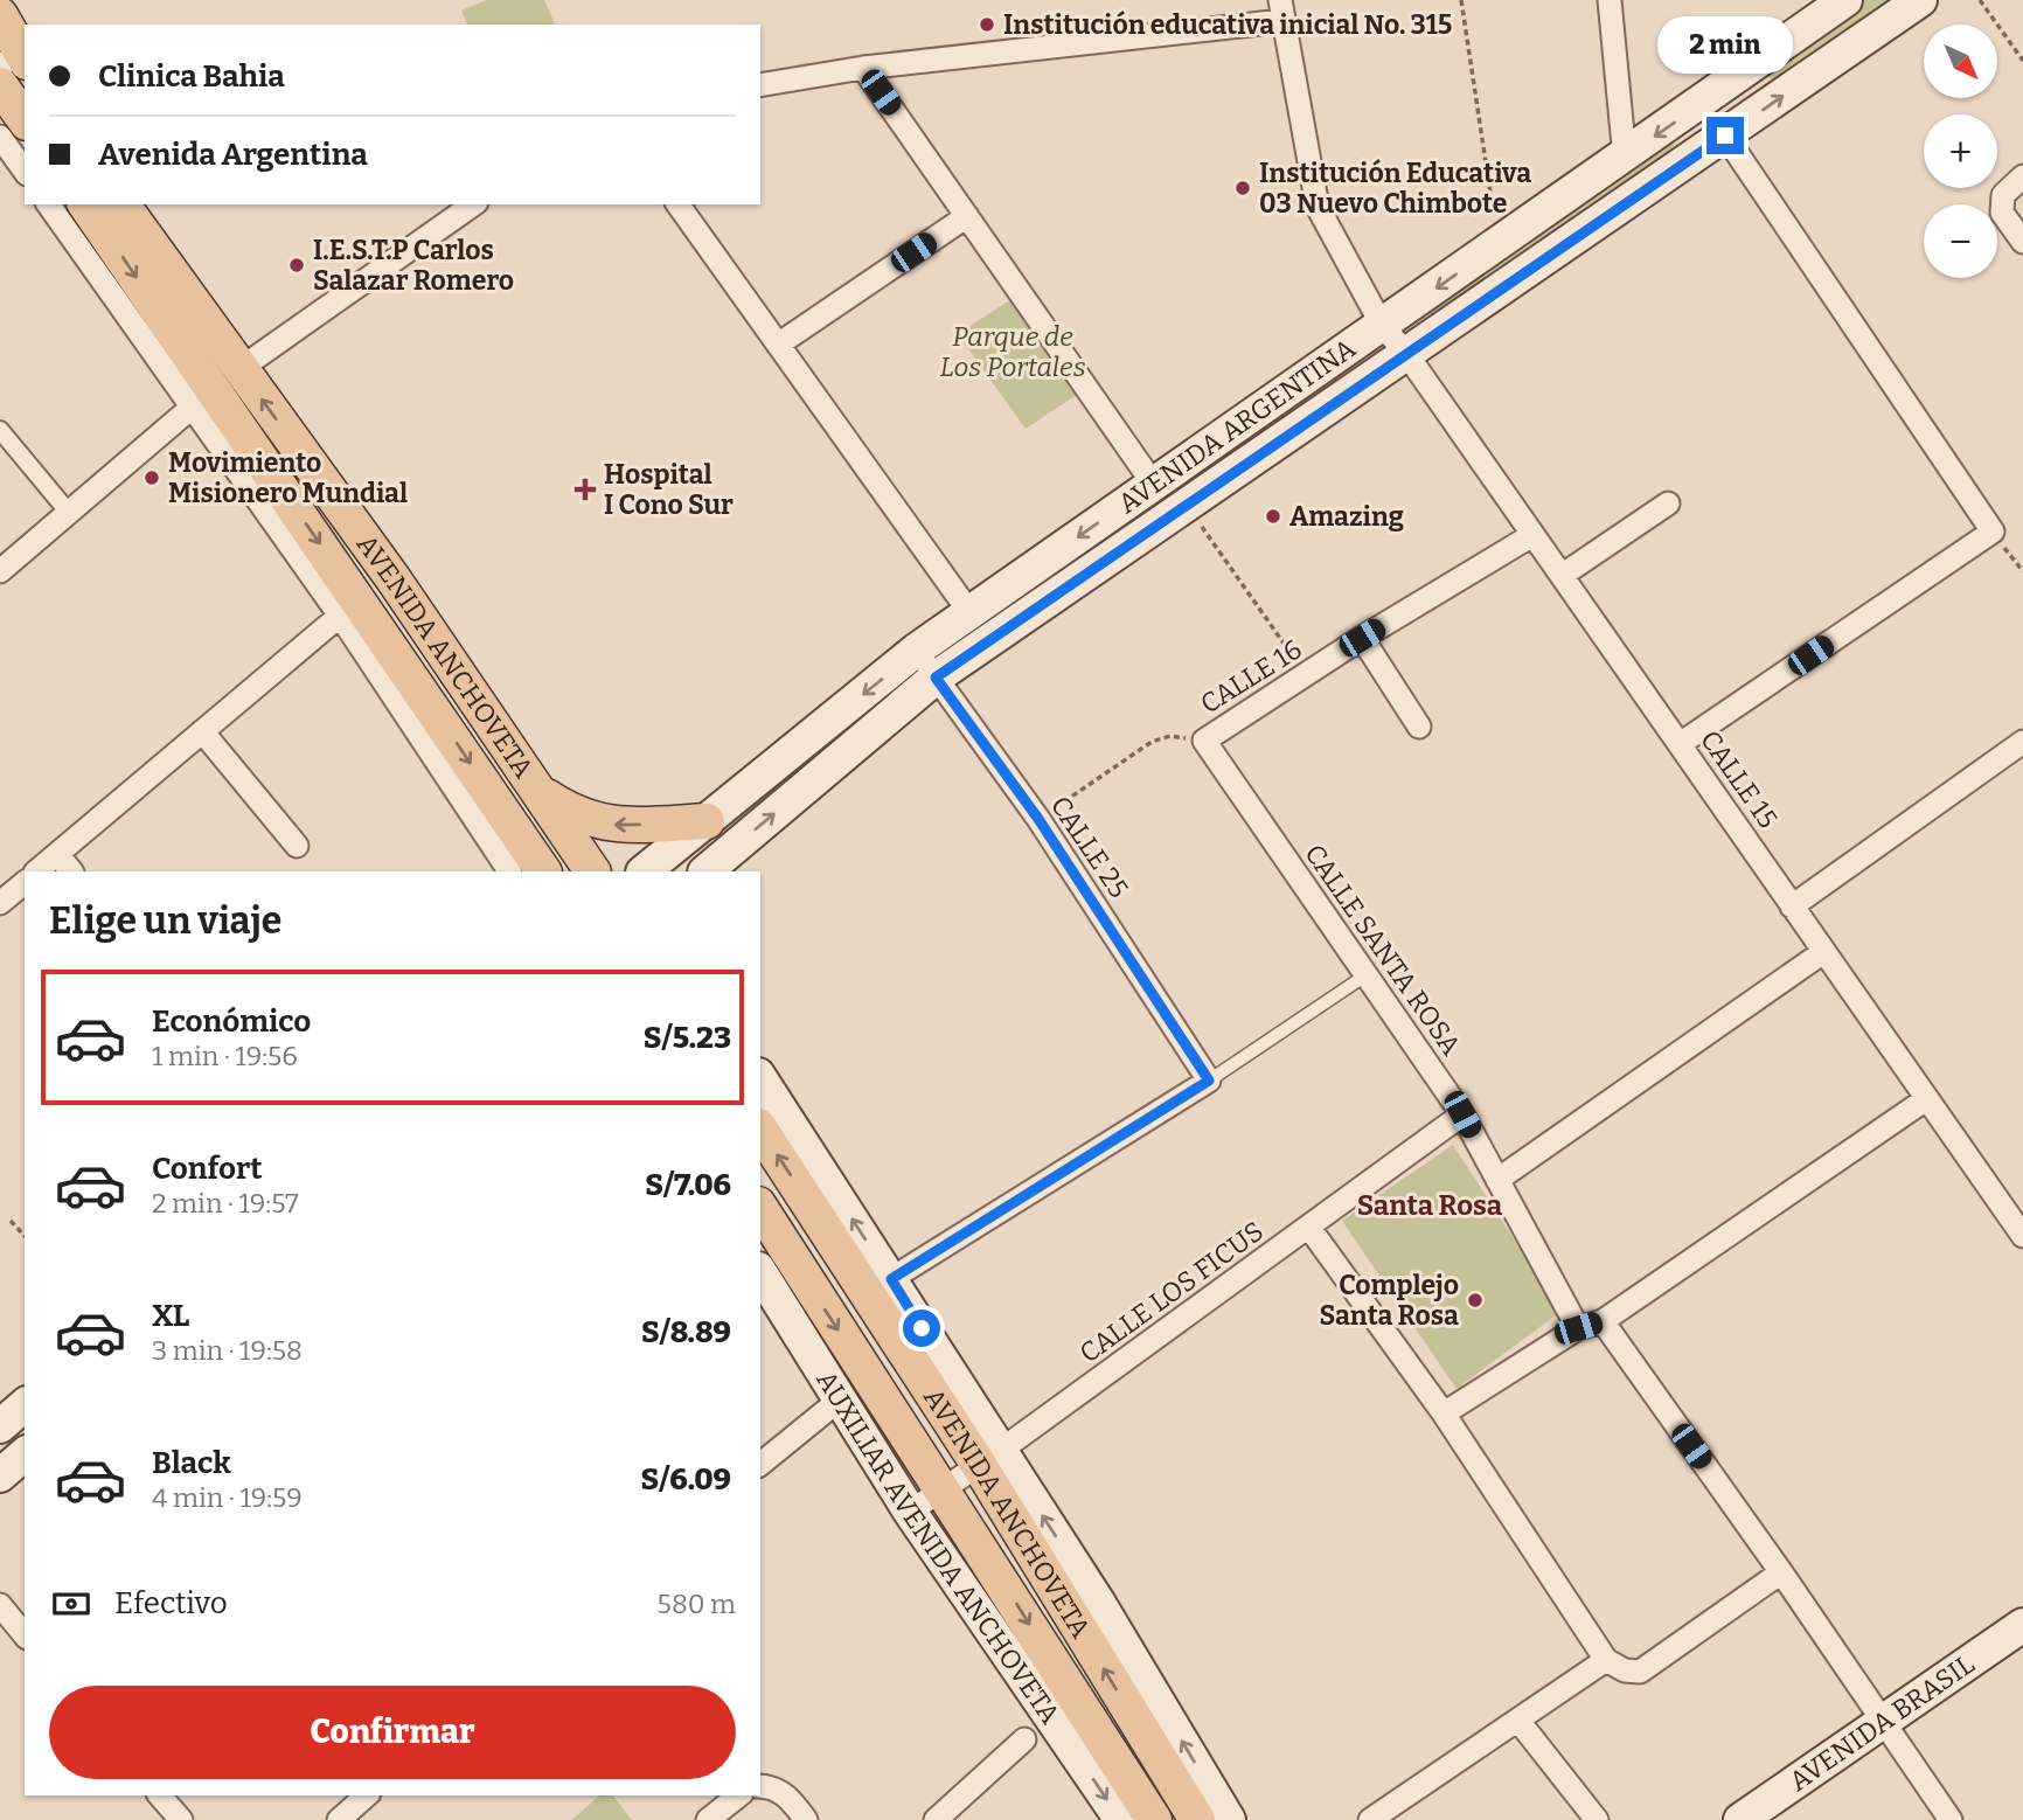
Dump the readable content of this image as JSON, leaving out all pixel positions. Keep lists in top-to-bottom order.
{
  "streets": {
    "main road": [
      "AVENIDA ARGENTINA",
      "AVENIDA ANCHOVETA",
      "AUXILIAR AVENIDA ANCHOVETA",
      "AVENIDA BRASIL"
    ],
    "street": [
      "CALLE 16",
      "CALLE 15",
      "CALLE 25",
      "CALLE SANTA ROSA",
      "CALLE LOS FICUS"
    ]
  },
  "crossings": [
    ["AVENIDA ARGENTINA", "CALLE 15"],
    ["AVENIDA ARGENTINA", "CALLE 25"],
    ["AVENIDA ANCHOVETA", "CALLE LOS FICUS"],
    ["CALLE 16", "CALLE 15"],
    ["CALLE 16", "CALLE 25"],
    ["CALLE 16", "CALLE SANTA ROSA"],
    ["CALLE SANTA ROSA", "CALLE LOS FICUS"],
    ["CALLE LOS FICUS", "AUXILIAR AVENIDA ANCHOVETA"]
  ],
  "districts": ["Santa Rosa"],
  "parks": ["Parque de Los Portales"],
  "places": {
    "other": [
      "Institución educativa inicial No. 315",
      "Institución Educativa 03 Nuevo Chimbote",
      "I.E.S.T.P Carlos Salazar Romero",
      "Movimiento Misionero Mundial",
      "Amazing",
      "Complejo Santa Rosa"
    ],
    "health": ["Hospital I Cono Sur"]
  },
  "north": "bottom right",
  "page": {
    "bubble": "2 min",
    "map_buttons": ["+", "−"],
    "banner": ["Clinica Bahia", "Avenida Argentina"],
    "heading": "Elige un viaje",
    "list": [
      {
        "name": "Económico",
        "note": "1 min · 19:56",
        "value": "S/5.23"
      },
      {
        "name": "Confort",
        "note": "2 min · 19:57",
        "value": "S/7.06"
      },
      {
        "name": "XL",
        "note": "3 min · 19:58",
        "value": "S/8.89"
      },
      {
        "name": "Black",
        "note": "4 min · 19:59",
        "value": "S/6.09"
      }
    ],
    "pay": ["Efectivo", "580 m"],
    "buttons": "Confirmar"
  }
}
